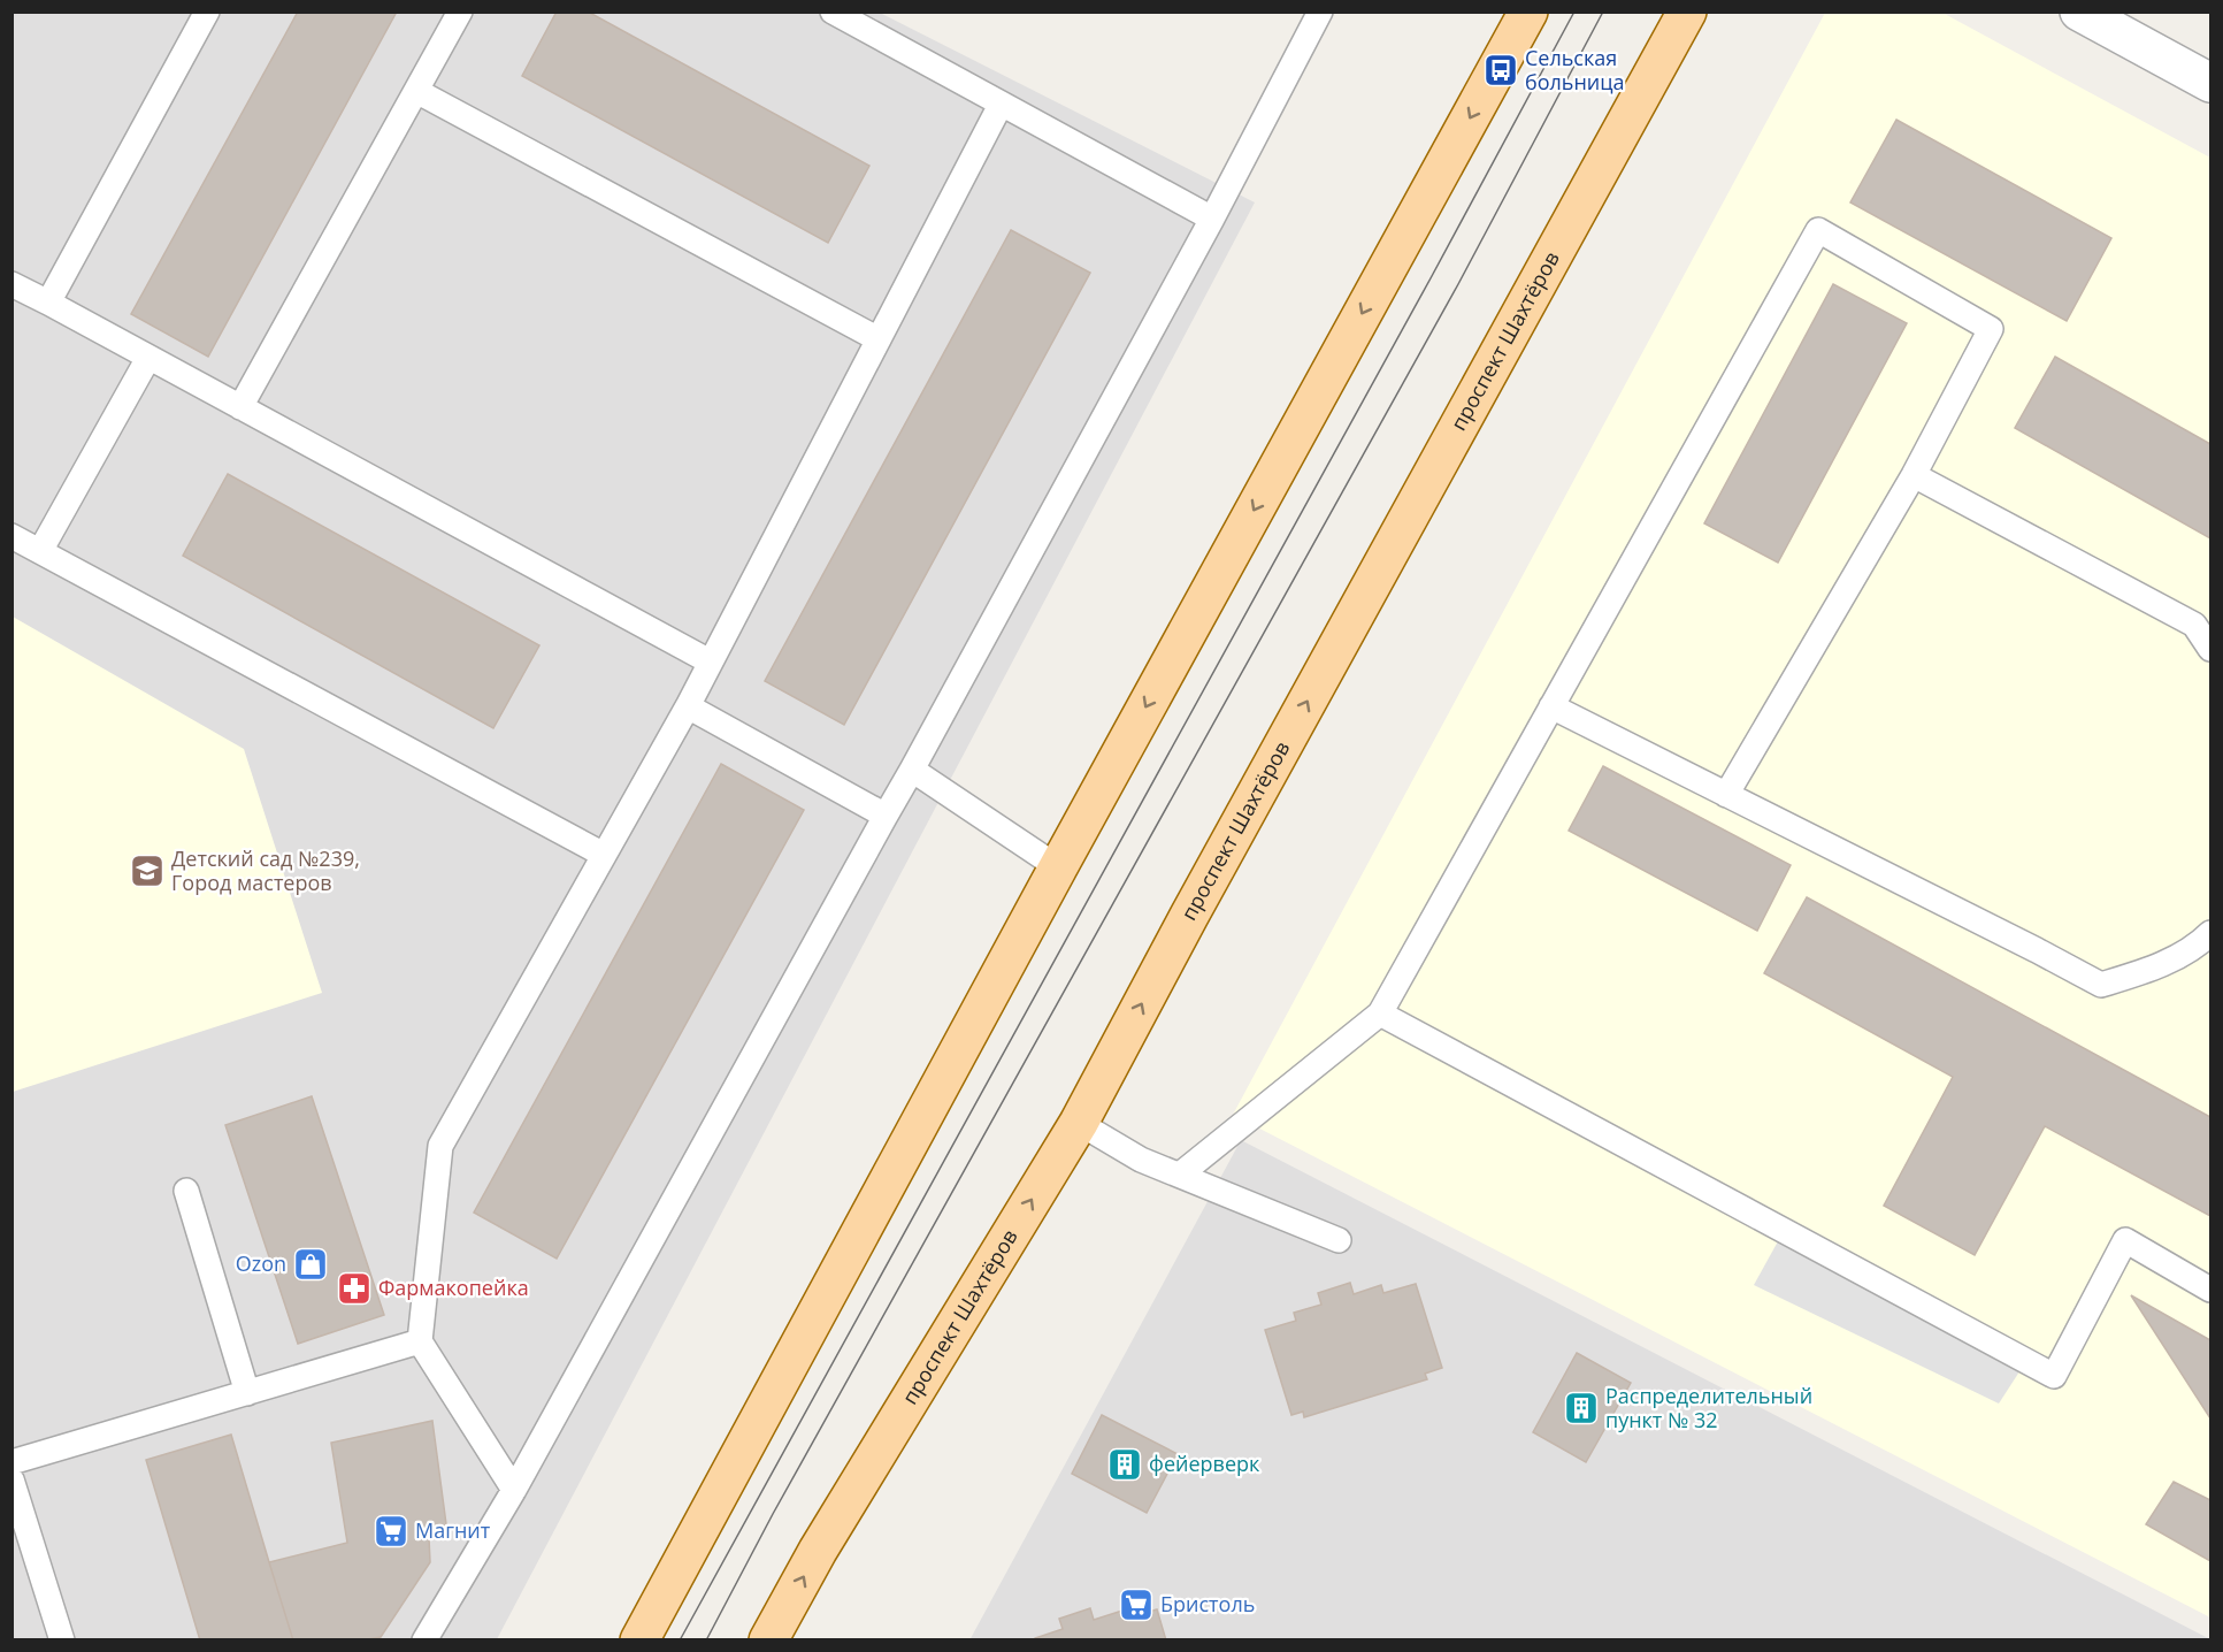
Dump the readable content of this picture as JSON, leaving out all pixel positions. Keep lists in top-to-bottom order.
{
  "streets": {
    "main road": ["проспект Шахтёров"]
  },
  "places": {
    "bus stop": ["Сельская больница"],
    "school or university": ["Детский сад №239, Город мастеров"],
    "shop": ["Ozon"],
    "pharmacy": ["Фармакопейка"],
    "building": ["Распределительный пункт № 32", "фейерверк"],
    "supermarket": ["Магнит", "Бристоль"]
  }
}
